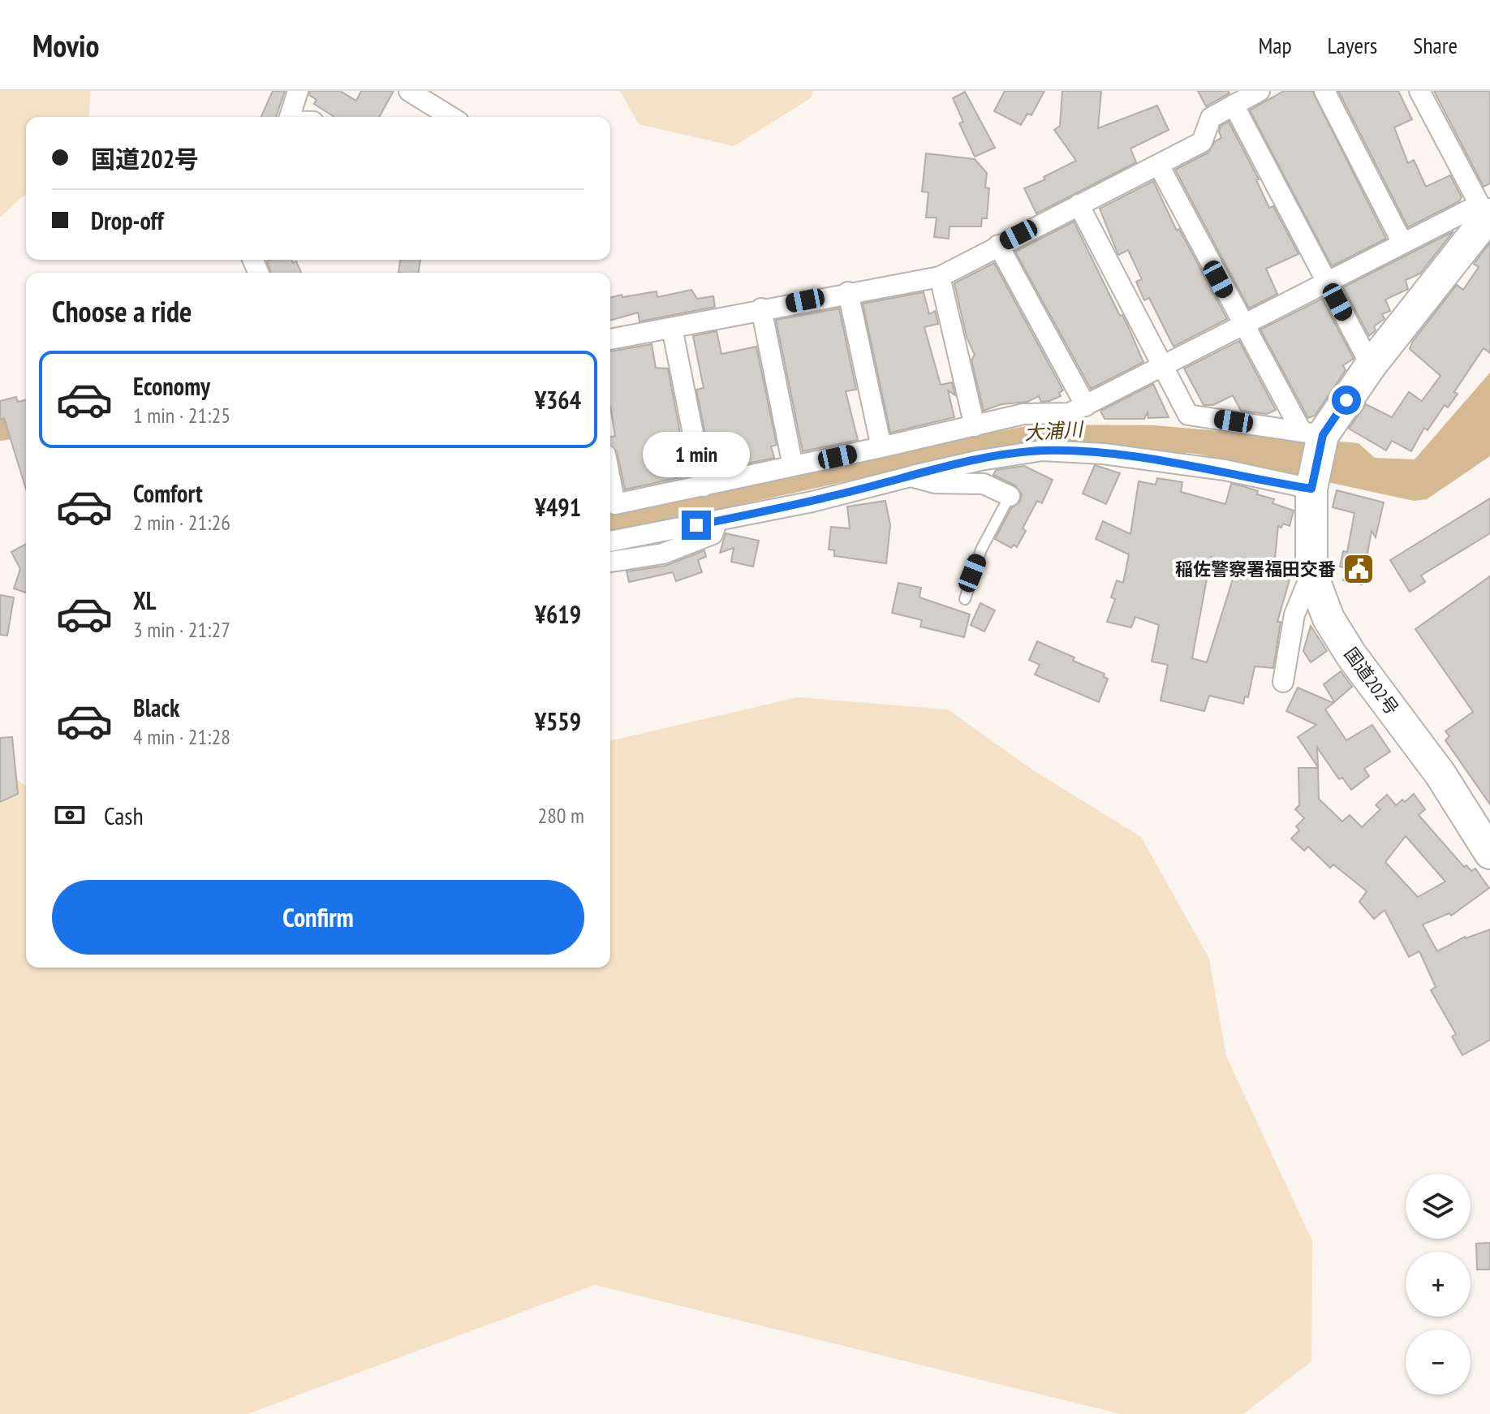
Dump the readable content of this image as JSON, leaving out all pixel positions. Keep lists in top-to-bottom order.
{
  "streets": {
    "highway": ["国道202号"]
  },
  "water": ["大浦川"],
  "places": {
    "public building": ["稲佐警察署福田交番"]
  },
  "page": {
    "header": "Movio",
    "nav": ["Map", "Layers", "Share"],
    "banner": ["国道202号", "Drop-off"],
    "heading": "Choose a ride",
    "list": [
      {
        "name": "Economy",
        "note": "1 min · 21:25",
        "value": "¥364"
      },
      {
        "name": "Comfort",
        "note": "2 min · 21:26",
        "value": "¥491"
      },
      {
        "name": "XL",
        "note": "3 min · 21:27",
        "value": "¥619"
      },
      {
        "name": "Black",
        "note": "4 min · 21:28",
        "value": "¥559"
      }
    ],
    "bubble": "1 min",
    "pay": ["Cash", "280 m"],
    "buttons": "Confirm",
    "map_buttons": ["+", "−"]
  }
}
